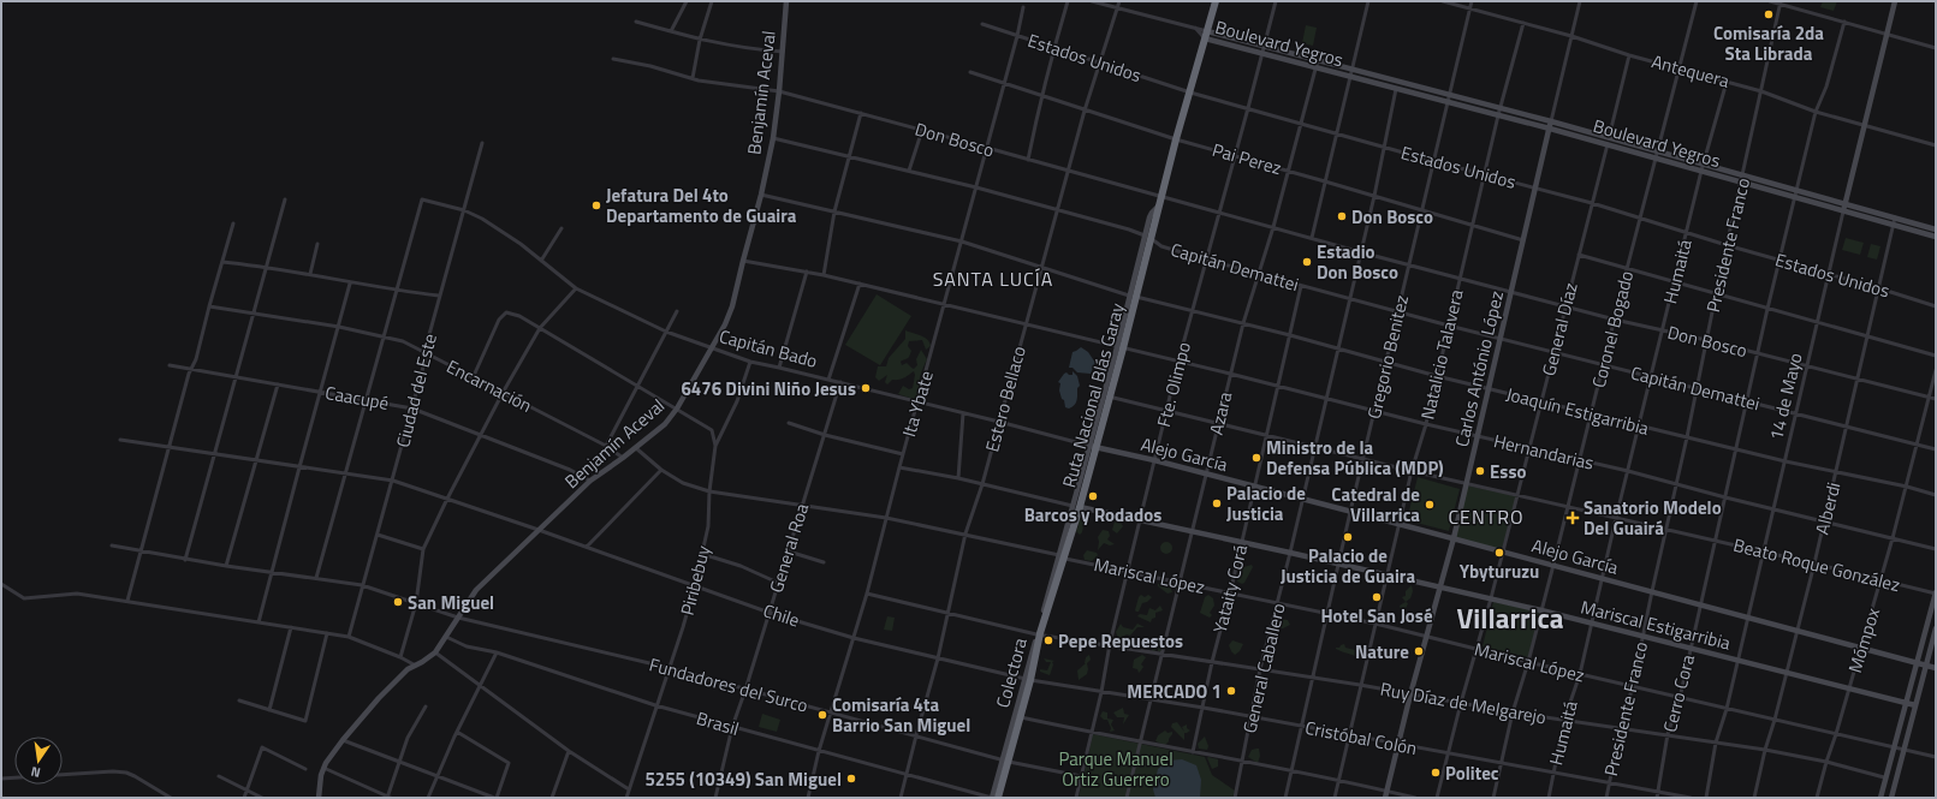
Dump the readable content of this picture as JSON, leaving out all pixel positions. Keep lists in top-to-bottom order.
{
  "streets": {
    "highway": ["Ruta Nacional Blás Garay"],
    "main road": [
      "Boulevard Yegros",
      "Benjamín Aceval",
      "Carlos António López",
      "14 de Mayo",
      "Alejo García",
      "Mariscal Estigarribia",
      "Colectora"
    ],
    "street": [
      "Estados Unidos",
      "Antequera",
      "Don Bosco",
      "Pai Perez",
      "Presidente Franco",
      "Capitán Demattei",
      "Humaitá",
      "General Díaz",
      "Coronel Bogado",
      "Capitán Bado",
      "Natalicio Talavera",
      "Gregorio Benitez",
      "Fte. Olimpo",
      "Encarnación",
      "Ciudad del Este",
      "Caacupé",
      "Estero Bellaco",
      "Ita Ybate",
      "Joaquín Estigarribia",
      "Azara",
      "Hernandarias",
      "Alberdi",
      "General Roa",
      "Beato Roque González",
      "Mariscal López",
      "Piribebuy",
      "Yataity Corá",
      "Chile",
      "Mómpox",
      "General Caballero",
      "Fundadores del Surco",
      "Cerro Cora",
      "Ruy Díaz de Melgarejo",
      "Brasil",
      "Cristóbal Colón"
    ]
  },
  "crossings": [
    ["Boulevard Yegros", "Presidente Franco"],
    ["Boulevard Yegros", "Humaitá"],
    ["Boulevard Yegros", "General Díaz"],
    ["Boulevard Yegros", "Coronel Bogado"],
    ["Boulevard Yegros", "Natalicio Talavera"],
    ["Boulevard Yegros", "Gregorio Benitez"],
    ["Boulevard Yegros", "Carlos António López"],
    ["Boulevard Yegros", "Fte. Olimpo"],
    ["Boulevard Yegros", "Ruta Nacional Blás Garay"],
    ["Boulevard Yegros", "14 de Mayo"],
    ["Boulevard Yegros", "Azara"],
    ["Boulevard Yegros", "Alberdi"],
    ["Boulevard Yegros", "General Caballero"],
    ["Boulevard Yegros", "Cerro Cora"],
    ["Estados Unidos", "Presidente Franco"],
    ["Estados Unidos", "Humaitá"],
    ["Estados Unidos", "General Díaz"],
    ["Estados Unidos", "Coronel Bogado"],
    ["Estados Unidos", "Natalicio Talavera"],
    ["Estados Unidos", "Gregorio Benitez"],
    ["Estados Unidos", "Carlos António López"],
    ["Estados Unidos", "Fte. Olimpo"],
    ["Estados Unidos", "Ruta Nacional Blás Garay"],
    ["Estados Unidos", "14 de Mayo"],
    ["Estados Unidos", "Estero Bellaco"],
    ["Estados Unidos", "Ita Ybate"],
    ["Estados Unidos", "Azara"],
    ["Estados Unidos", "Alberdi"],
    ["Estados Unidos", "General Caballero"],
    ["Estados Unidos", "Cerro Cora"],
    ["Antequera", "Presidente Franco"],
    ["Antequera", "Humaitá"],
    ["Antequera", "General Díaz"],
    ["Antequera", "Coronel Bogado"],
    ["Antequera", "Natalicio Talavera"],
    ["Antequera", "Gregorio Benitez"],
    ["Antequera", "Carlos António López"],
    ["Antequera", "14 de Mayo"],
    ["Antequera", "Cerro Cora"],
    ["Benjamín Aceval", "Don Bosco"],
    ["Benjamín Aceval", "Capitán Demattei"],
    ["Benjamín Aceval", "Capitán Bado"],
    ["Benjamín Aceval", "Encarnación"],
    ["Benjamín Aceval", "Caacupé"],
    ["Benjamín Aceval", "Joaquín Estigarribia"],
    ["Benjamín Aceval", "Hernandarias"],
    ["Benjamín Aceval", "Mariscal López"],
    ["Benjamín Aceval", "Chile"],
    ["Benjamín Aceval", "Fundadores del Surco"],
    ["Benjamín Aceval", "Brasil"],
    ["Don Bosco", "Presidente Franco"],
    ["Don Bosco", "Humaitá"],
    ["Don Bosco", "General Díaz"],
    ["Don Bosco", "Coronel Bogado"],
    ["Don Bosco", "Natalicio Talavera"],
    ["Don Bosco", "Gregorio Benitez"],
    ["Don Bosco", "Carlos António López"],
    ["Don Bosco", "Fte. Olimpo"],
    ["Don Bosco", "Ruta Nacional Blás Garay"],
    ["Don Bosco", "14 de Mayo"],
    ["Don Bosco", "Estero Bellaco"],
    ["Don Bosco", "Ita Ybate"],
    ["Don Bosco", "Azara"],
    ["Don Bosco", "Alberdi"],
    ["Don Bosco", "Mómpox"],
    ["Don Bosco", "General Caballero"],
    ["Don Bosco", "Cerro Cora"],
    ["Pai Perez", "Natalicio Talavera"],
    ["Pai Perez", "Gregorio Benitez"],
    ["Pai Perez", "Carlos António López"],
    ["Pai Perez", "Fte. Olimpo"],
    ["Pai Perez", "Ruta Nacional Blás Garay"],
    ["Pai Perez", "Estero Bellaco"],
    ["Pai Perez", "Ita Ybate"],
    ["Pai Perez", "Azara"],
    ["Pai Perez", "General Caballero"],
    ["Presidente Franco", "Capitán Demattei"],
    ["Presidente Franco", "Joaquín Estigarribia"],
    ["Presidente Franco", "Hernandarias"],
    ["Presidente Franco", "Alejo García"],
    ["Presidente Franco", "Beato Roque González"],
    ["Presidente Franco", "Mariscal López"],
    ["Presidente Franco", "Mariscal Estigarribia"],
    ["Presidente Franco", "Ruy Díaz de Melgarejo"],
    ["Presidente Franco", "Cristóbal Colón"],
    ["Capitán Demattei", "Humaitá"],
    ["Capitán Demattei", "General Díaz"],
    ["Capitán Demattei", "Coronel Bogado"],
    ["Capitán Demattei", "Natalicio Talavera"],
    ["Capitán Demattei", "Gregorio Benitez"],
    ["Capitán Demattei", "Carlos António López"],
    ["Capitán Demattei", "Fte. Olimpo"],
    ["Capitán Demattei", "Ruta Nacional Blás Garay"],
    ["Capitán Demattei", "14 de Mayo"],
    ["Capitán Demattei", "Estero Bellaco"],
    ["Capitán Demattei", "Ita Ybate"],
    ["Capitán Demattei", "Azara"],
    ["Capitán Demattei", "Alberdi"],
    ["Capitán Demattei", "Yataity Corá"],
    ["Capitán Demattei", "Mómpox"],
    ["Capitán Demattei", "General Caballero"],
    ["Capitán Demattei", "Cerro Cora"],
    ["Humaitá", "Joaquín Estigarribia"],
    ["Humaitá", "Hernandarias"],
    ["Humaitá", "Alejo García"],
    ["Humaitá", "Beato Roque González"],
    ["Humaitá", "Mariscal López"],
    ["Humaitá", "Mariscal Estigarribia"],
    ["Humaitá", "Ruy Díaz de Melgarejo"],
    ["Humaitá", "Cristóbal Colón"],
    ["General Díaz", "Joaquín Estigarribia"],
    ["General Díaz", "Hernandarias"],
    ["General Díaz", "Alejo García"],
    ["General Díaz", "Beato Roque González"],
    ["General Díaz", "Mariscal López"],
    ["General Díaz", "Mariscal Estigarribia"],
    ["General Díaz", "Ruy Díaz de Melgarejo"],
    ["General Díaz", "Cristóbal Colón"],
    ["Coronel Bogado", "Joaquín Estigarribia"],
    ["Coronel Bogado", "Hernandarias"],
    ["Coronel Bogado", "Alejo García"],
    ["Coronel Bogado", "Beato Roque González"],
    ["Coronel Bogado", "Mariscal López"],
    ["Coronel Bogado", "Mariscal Estigarribia"],
    ["Coronel Bogado", "Ruy Díaz de Melgarejo"],
    ["Coronel Bogado", "Cristóbal Colón"],
    ["Capitán Bado", "Ciudad del Este"],
    ["Capitán Bado", "Ruta Nacional Blás Garay"],
    ["Capitán Bado", "Estero Bellaco"],
    ["Capitán Bado", "Ita Ybate"],
    ["Capitán Bado", "Alejo García"],
    ["Capitán Bado", "General Roa"],
    ["Capitán Bado", "Piribebuy"],
    ["Natalicio Talavera", "Joaquín Estigarribia"],
    ["Natalicio Talavera", "Hernandarias"],
    ["Natalicio Talavera", "Alejo García"],
    ["Natalicio Talavera", "Beato Roque González"],
    ["Natalicio Talavera", "Mariscal López"],
    ["Natalicio Talavera", "Mariscal Estigarribia"],
    ["Natalicio Talavera", "Ruy Díaz de Melgarejo"],
    ["Natalicio Talavera", "Cristóbal Colón"],
    ["Gregorio Benitez", "Joaquín Estigarribia"],
    ["Gregorio Benitez", "Hernandarias"],
    ["Gregorio Benitez", "Alejo García"],
    ["Gregorio Benitez", "Beato Roque González"],
    ["Gregorio Benitez", "Mariscal López"],
    ["Gregorio Benitez", "Mariscal Estigarribia"],
    ["Gregorio Benitez", "Ruy Díaz de Melgarejo"],
    ["Gregorio Benitez", "Cristóbal Colón"],
    ["Carlos António López", "Joaquín Estigarribia"],
    ["Carlos António López", "Hernandarias"],
    ["Carlos António López", "Alejo García"],
    ["Carlos António López", "Beato Roque González"],
    ["Carlos António López", "Mariscal López"],
    ["Carlos António López", "Mariscal Estigarribia"],
    ["Carlos António López", "Ruy Díaz de Melgarejo"],
    ["Carlos António López", "Cristóbal Colón"],
    ["Fte. Olimpo", "Joaquín Estigarribia"],
    ["Fte. Olimpo", "Hernandarias"],
    ["Fte. Olimpo", "Alejo García"],
    ["Fte. Olimpo", "Beato Roque González"],
    ["Fte. Olimpo", "Mariscal López"],
    ["Fte. Olimpo", "Mariscal Estigarribia"],
    ["Fte. Olimpo", "Fundadores del Surco"],
    ["Fte. Olimpo", "Ruy Díaz de Melgarejo"],
    ["Fte. Olimpo", "Cristóbal Colón"],
    ["Encarnación", "Ciudad del Este"],
    ["Ciudad del Este", "Caacupé"],
    ["Ciudad del Este", "Chile"],
    ["Ciudad del Este", "Fundadores del Surco"],
    ["Ruta Nacional Blás Garay", "Joaquín Estigarribia"],
    ["Ruta Nacional Blás Garay", "Hernandarias"],
    ["Ruta Nacional Blás Garay", "Alejo García"],
    ["Ruta Nacional Blás Garay", "Beato Roque González"],
    ["Ruta Nacional Blás Garay", "Mariscal López"],
    ["Ruta Nacional Blás Garay", "Chile"],
    ["Ruta Nacional Blás Garay", "Mariscal Estigarribia"],
    ["Ruta Nacional Blás Garay", "Colectora"],
    ["Ruta Nacional Blás Garay", "Fundadores del Surco"],
    ["Ruta Nacional Blás Garay", "Ruy Díaz de Melgarejo"],
    ["Ruta Nacional Blás Garay", "Cristóbal Colón"],
    ["14 de Mayo", "Joaquín Estigarribia"],
    ["14 de Mayo", "Hernandarias"],
    ["14 de Mayo", "Alejo García"],
    ["14 de Mayo", "Beato Roque González"],
    ["14 de Mayo", "Mariscal López"],
    ["14 de Mayo", "Mariscal Estigarribia"],
    ["14 de Mayo", "Ruy Díaz de Melgarejo"],
    ["Estero Bellaco", "Joaquín Estigarribia"],
    ["Estero Bellaco", "Hernandarias"],
    ["Estero Bellaco", "Mariscal López"],
    ["Estero Bellaco", "Chile"],
    ["Estero Bellaco", "Fundadores del Surco"],
    ["Estero Bellaco", "Ruy Díaz de Melgarejo"],
    ["Estero Bellaco", "Brasil"],
    ["Ita Ybate", "Joaquín Estigarribia"],
    ["Ita Ybate", "Hernandarias"],
    ["Ita Ybate", "Mariscal López"],
    ["Ita Ybate", "Chile"],
    ["Ita Ybate", "Fundadores del Surco"],
    ["Ita Ybate", "Ruy Díaz de Melgarejo"],
    ["Ita Ybate", "Brasil"],
    ["Joaquín Estigarribia", "Azara"],
    ["Joaquín Estigarribia", "Alberdi"],
    ["Joaquín Estigarribia", "Yataity Corá"],
    ["Joaquín Estigarribia", "Mómpox"],
    ["Joaquín Estigarribia", "General Caballero"],
    ["Joaquín Estigarribia", "Cerro Cora"],
    ["Azara", "Hernandarias"],
    ["Azara", "Alejo García"],
    ["Azara", "Beato Roque González"],
    ["Azara", "Mariscal López"],
    ["Azara", "Mariscal Estigarribia"],
    ["Azara", "Ruy Díaz de Melgarejo"],
    ["Azara", "Cristóbal Colón"],
    ["Hernandarias", "Alberdi"],
    ["Hernandarias", "Yataity Corá"],
    ["Hernandarias", "Mómpox"],
    ["Hernandarias", "General Caballero"],
    ["Hernandarias", "Cerro Cora"],
    ["Alejo García", "Alberdi"],
    ["Alejo García", "Yataity Corá"],
    ["Alejo García", "Mómpox"],
    ["Alejo García", "General Caballero"],
    ["Alejo García", "Cerro Cora"],
    ["Alberdi", "Beato Roque González"],
    ["Alberdi", "Mariscal López"],
    ["Alberdi", "Mariscal Estigarribia"],
    ["Alberdi", "Ruy Díaz de Melgarejo"],
    ["General Roa", "Mariscal López"],
    ["General Roa", "Chile"],
    ["General Roa", "Fundadores del Surco"],
    ["General Roa", "Brasil"],
    ["Beato Roque González", "Yataity Corá"],
    ["Beato Roque González", "Mómpox"],
    ["Beato Roque González", "General Caballero"],
    ["Beato Roque González", "Cerro Cora"],
    ["Mariscal López", "Piribebuy"],
    ["Mariscal López", "Yataity Corá"],
    ["Mariscal López", "Mómpox"],
    ["Mariscal López", "General Caballero"],
    ["Mariscal López", "Cerro Cora"],
    ["Piribebuy", "Chile"],
    ["Piribebuy", "Fundadores del Surco"],
    ["Piribebuy", "Brasil"],
    ["Yataity Corá", "Mariscal Estigarribia"],
    ["Yataity Corá", "Ruy Díaz de Melgarejo"],
    ["Yataity Corá", "Cristóbal Colón"],
    ["Chile", "Colectora"],
    ["Chile", "Cristóbal Colón"],
    ["Mariscal Estigarribia", "Mómpox"],
    ["Mariscal Estigarribia", "General Caballero"],
    ["Mariscal Estigarribia", "Cerro Cora"],
    ["Mómpox", "Ruy Díaz de Melgarejo"],
    ["General Caballero", "Ruy Díaz de Melgarejo"],
    ["General Caballero", "Cristóbal Colón"],
    ["Colectora", "Fundadores del Surco"],
    ["Colectora", "Brasil"],
    ["Colectora", "Cristóbal Colón"],
    ["Cerro Cora", "Ruy Díaz de Melgarejo"],
    ["Cerro Cora", "Cristóbal Colón"]
  ],
  "districts": ["SANTA LUCÍA", "CENTRO", "Villarrica"],
  "parks": ["Parque Manuel Ortiz Guerrero"],
  "places": {
    "other": [
      "Comisaría 2da Sta Librada",
      "Jefatura Del 4to Departamento de Guaira",
      "Don Bosco",
      "Estadio Don Bosco",
      "6476 Divini Niño Jesus",
      "Ministro de la Defensa Pública (MDP)",
      "Esso",
      "Barcos y Rodados",
      "Palacio de Justicia",
      "Catedral de Villarrica",
      "Palacio de Justicia de Guaira",
      "Ybyturuzu",
      "Hotel San José",
      "San Miguel",
      "Pepe Repuestos",
      "Nature",
      "MERCADO 1",
      "Comisaría 4ta Barrio San Miguel",
      "Politec",
      "5255 (10349) San Miguel"
    ],
    "health": ["Sanatorio Modelo Del Guairá"]
  },
  "north": "bottom"
}
